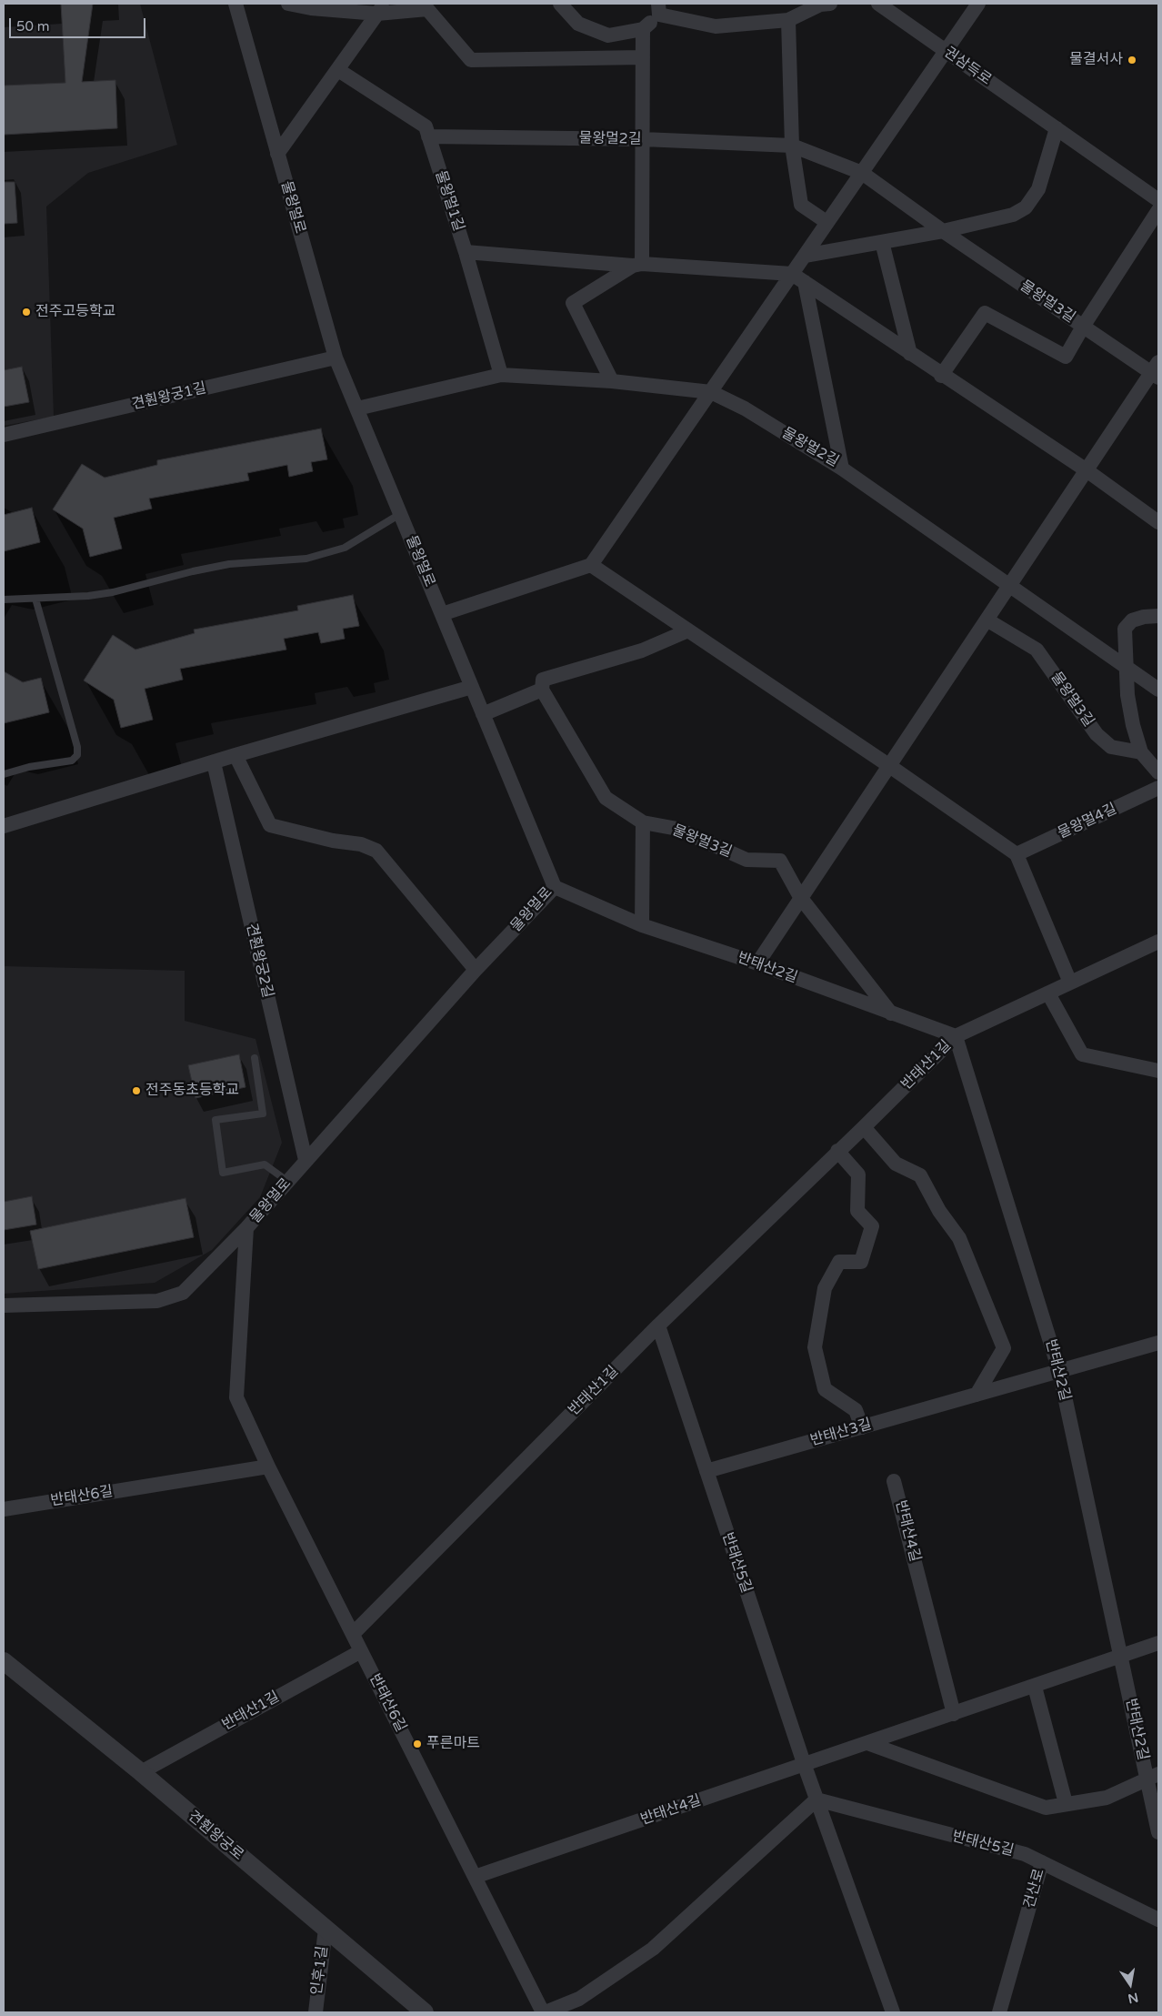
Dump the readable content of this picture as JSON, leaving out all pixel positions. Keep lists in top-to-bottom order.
{
  "streets": {
    "street": [
      "권삼득로",
      "물왕멀2길",
      "물왕멀1길",
      "물왕멀로",
      "물왕멀3길",
      "견훤왕궁1길",
      "물왕멀4길",
      "견훤왕궁2길",
      "반태산2길",
      "반태산1길",
      "반태산3길",
      "반태산6길",
      "반태산4길",
      "반태산5길",
      "견훤왕궁로",
      "건산로",
      "인후1길"
    ]
  },
  "crossings": [
    ["물왕멀2길", "물왕멀1길"],
    ["물왕멀2길", "물왕멀3길"],
    ["물왕멀로", "견훤왕궁1길"],
    ["물왕멀로", "견훤왕궁2길"],
    ["물왕멀로", "반태산2길"],
    ["물왕멀로", "반태산6길"],
    ["물왕멀3길", "반태산2길"],
    ["반태산2길", "반태산1길"],
    ["반태산2길", "반태산3길"],
    ["반태산2길", "반태산4길"],
    ["반태산1길", "반태산6길"],
    ["반태산1길", "반태산5길"],
    ["반태산1길", "견훤왕궁로"],
    ["반태산3길", "반태산5길"],
    ["반태산6길", "반태산4길"],
    ["반태산6길", "반태산5길"],
    ["반태산4길", "반태산5길"],
    ["반태산5길", "건산로"],
    ["견훤왕궁로", "인후1길"]
  ],
  "places": [
    "물결서사",
    "전주고등학교",
    "전주동초등학교",
    "푸른마트"
  ],
  "scale_bar": "50 m",
  "north": "bottom"
}
